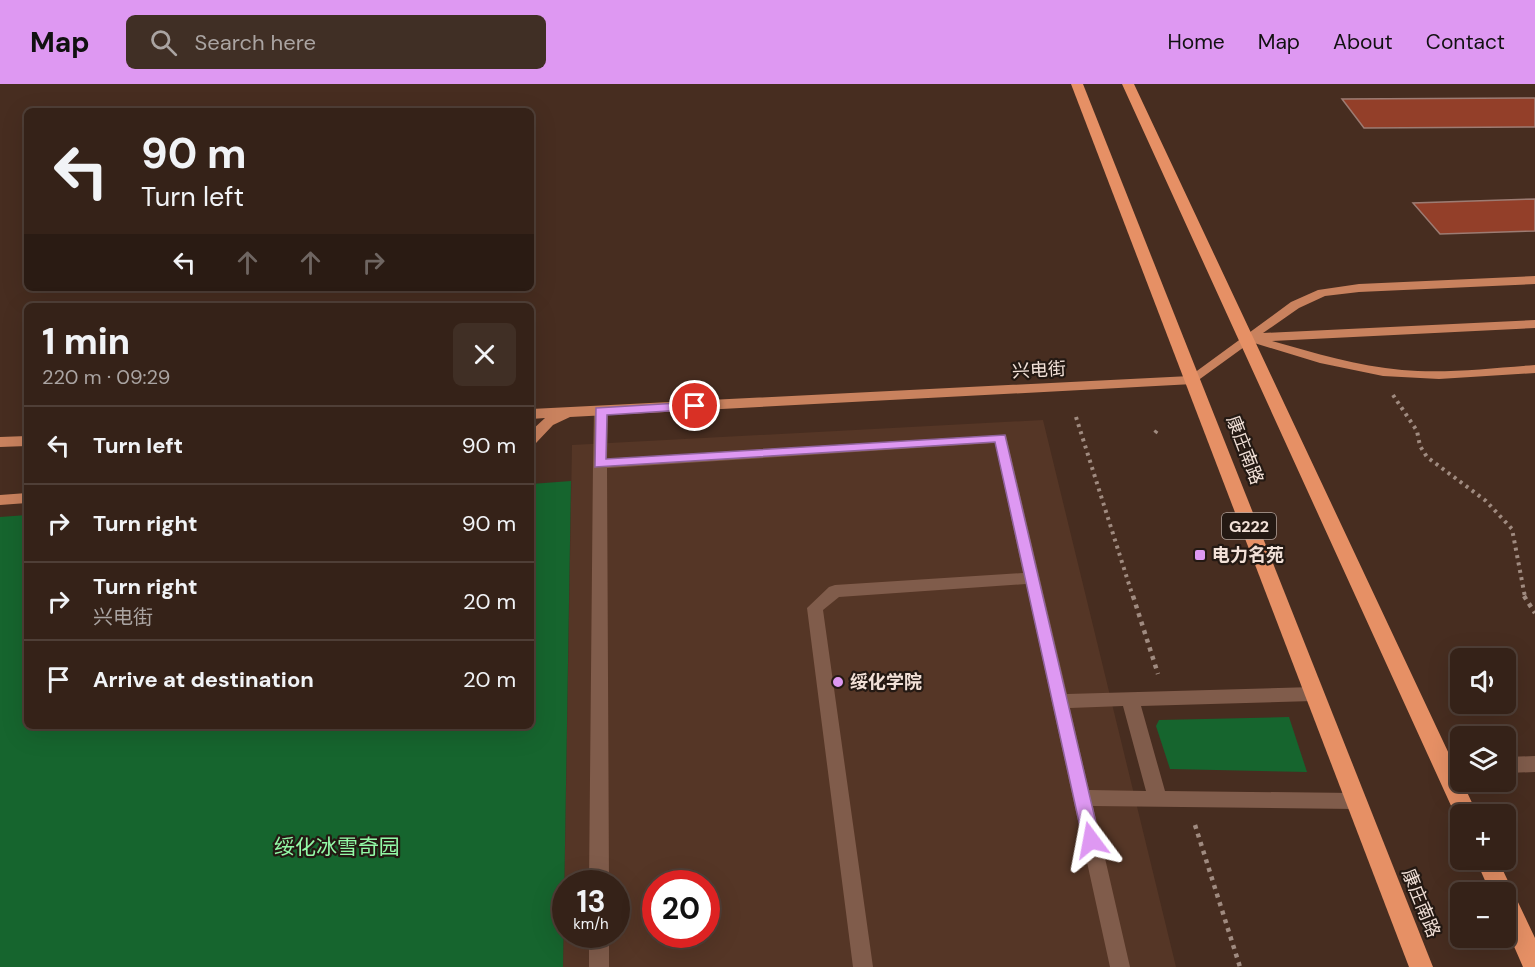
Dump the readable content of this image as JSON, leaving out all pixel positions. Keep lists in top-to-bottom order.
{
  "streets": {
    "highway": ["康庄南路", "G222"],
    "main road": ["兴电街"]
  },
  "crossings": [
    ["兴电街", "康庄南路"]
  ],
  "parks": ["绥化冰雪奇园"],
  "places": {
    "transit": ["电力名苑"],
    "other": ["绥化学院"]
  },
  "page": {
    "header": "Map",
    "search": "Search here",
    "nav": [
      "Home",
      "Map",
      "About",
      "Contact"
    ],
    "turn": ["90 m", "Turn left"],
    "heading": ["1 min", "220 m · 09:29"],
    "list": [
      {
        "name": "Turn left",
        "value": "90 m"
      },
      {
        "name": "Turn right",
        "value": "90 m"
      },
      {
        "name": "Turn right",
        "note": "兴电街",
        "value": "20 m"
      },
      {
        "name": "Arrive at destination",
        "value": "20 m"
      }
    ],
    "map_buttons": ["+", "−"],
    "speed": "13 km/h",
    "limit": "20"
  }
}
